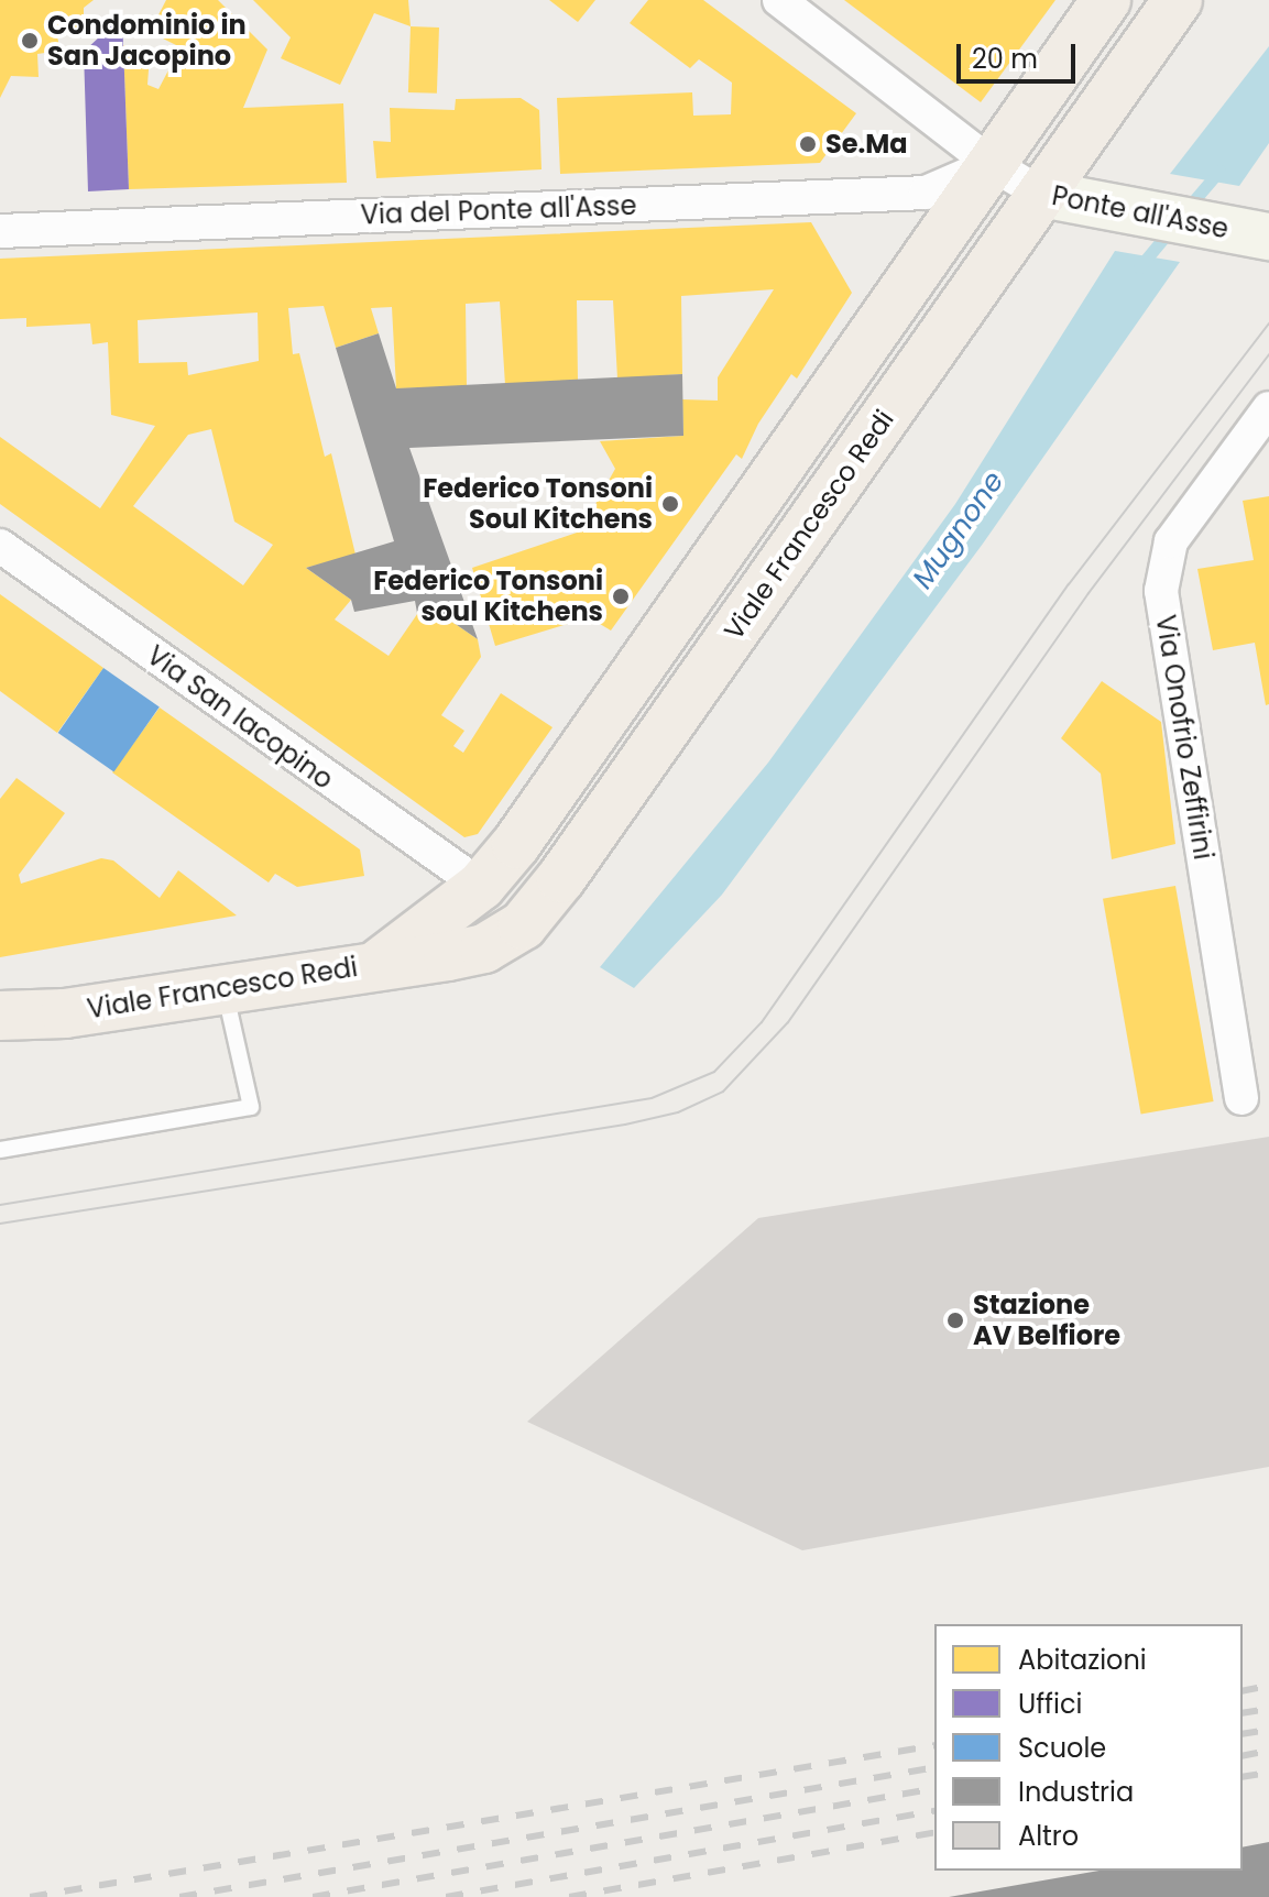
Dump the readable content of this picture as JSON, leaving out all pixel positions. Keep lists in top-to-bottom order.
{
  "streets": {
    "main road": ["Ponte all'Asse", "Viale Francesco Redi"],
    "street": ["Via del Ponte all'Asse", "Via San Iacopino", "Via Onofrio Zeffirini"]
  },
  "crossings": [
    ["Via del Ponte all'Asse", "Ponte all'Asse"],
    ["Via del Ponte all'Asse", "Viale Francesco Redi"],
    ["Ponte all'Asse", "Viale Francesco Redi"],
    ["Viale Francesco Redi", "Via San Iacopino"]
  ],
  "water": ["Mugnone"],
  "places": [
    "Condominio in San Jacopino",
    "Se.Ma",
    "Federico Tonsoni Soul Kitchens",
    "Federico Tonsoni soul Kitchens",
    "Stazione AV Belfiore"
  ],
  "legend": [
    "Abitazioni",
    "Uffici",
    "Scuole",
    "Industria",
    "Altro"
  ],
  "scale_bar": "20 m"
}
